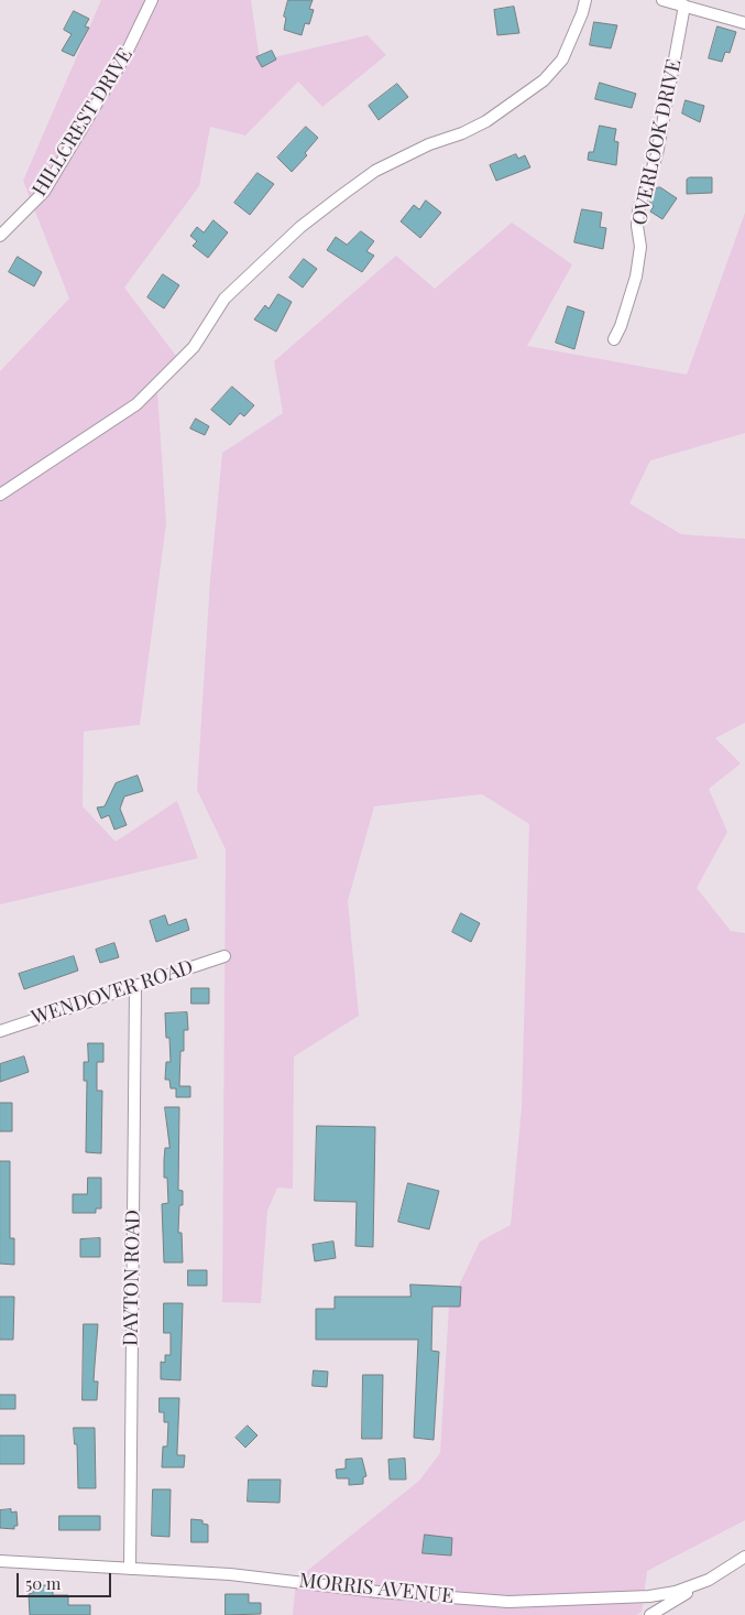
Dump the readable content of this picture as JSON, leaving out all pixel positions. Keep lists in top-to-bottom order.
{
  "streets": {
    "street": [
      "HILLCREST DRIVE",
      "OVERLOOK DRIVE",
      "WENDOVER ROAD",
      "DAYTON ROAD",
      "MORRIS AVENUE"
    ]
  },
  "crossings": [
    ["WENDOVER ROAD", "DAYTON ROAD"],
    ["DAYTON ROAD", "MORRIS AVENUE"]
  ],
  "scale_bar": "50 m"
}
